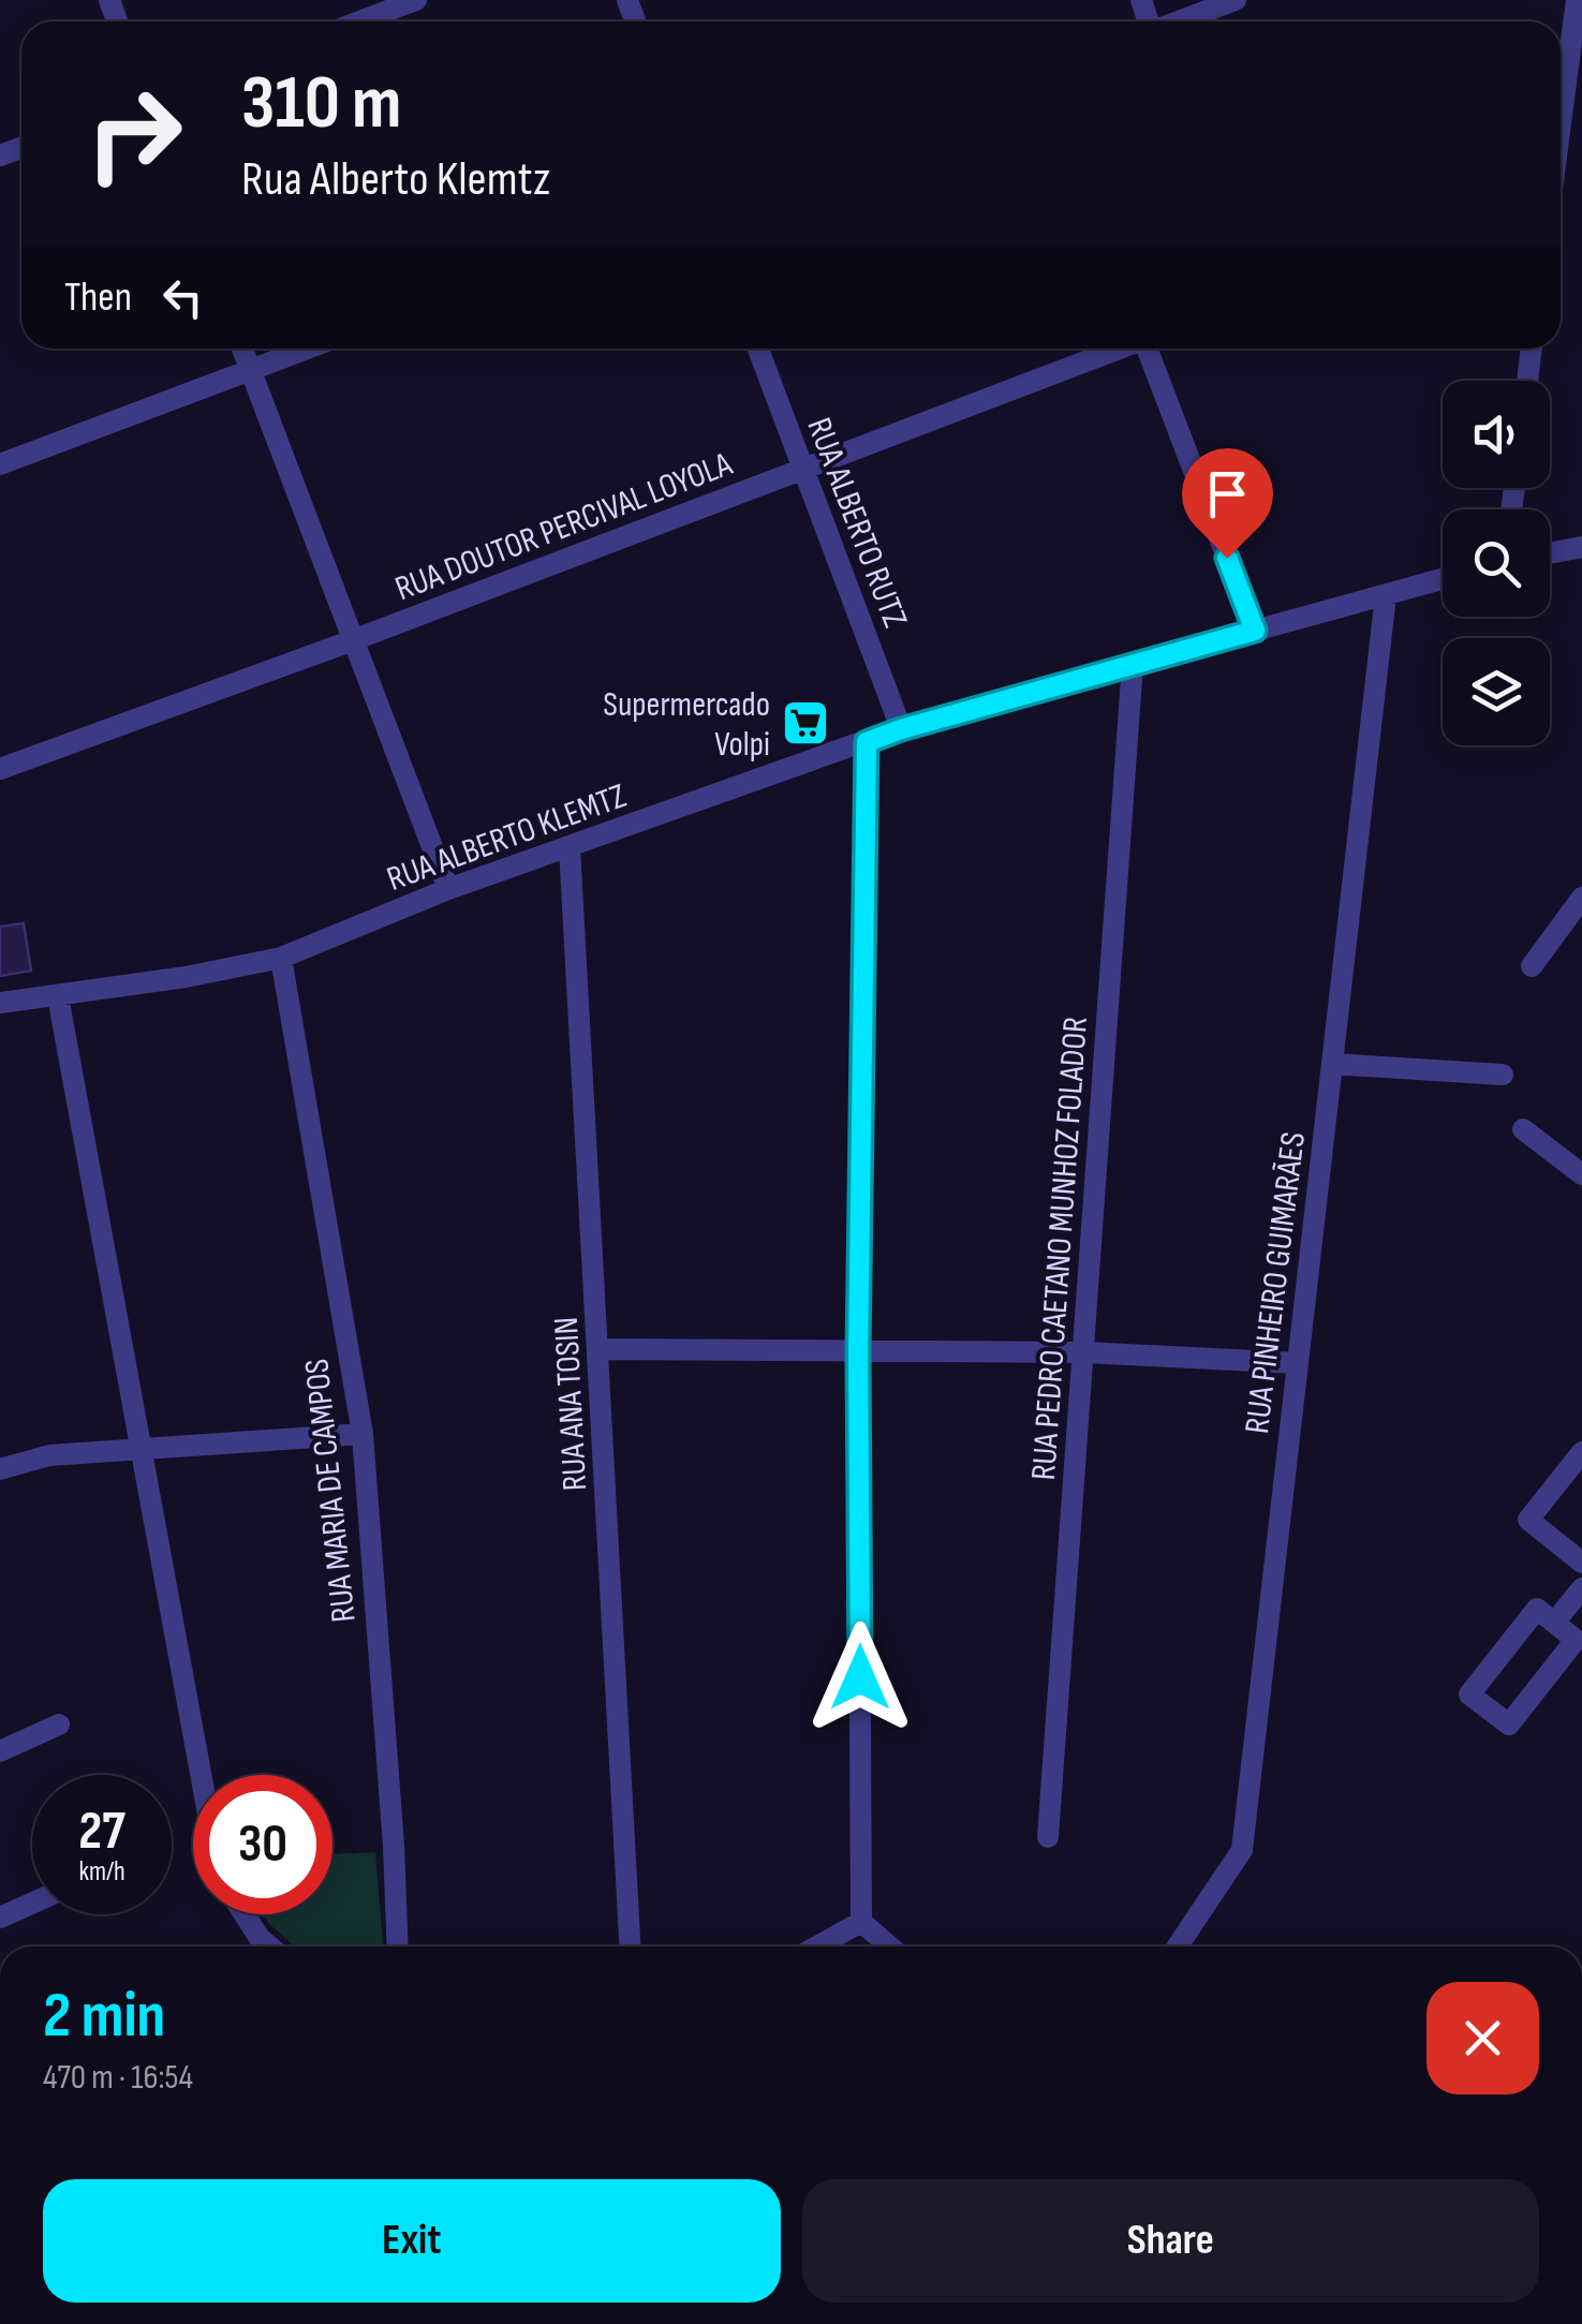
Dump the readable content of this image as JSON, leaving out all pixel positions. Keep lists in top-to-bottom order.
{
  "streets": {
    "street": [
      "RUA ALBERTO RUTZ",
      "RUA DOUTOR PERCIVAL LOYOLA",
      "RUA ALBERTO KLEMTZ",
      "RUA PEDRO CAETANO MUNHOZ FOLADOR",
      "RUA PINHEIRO GUIMARÃES",
      "RUA ANA TOSIN",
      "RUA MARIA DE CAMPOS"
    ]
  },
  "crossings": [
    ["RUA ALBERTO RUTZ", "RUA DOUTOR PERCIVAL LOYOLA"],
    ["RUA ALBERTO RUTZ", "RUA ALBERTO KLEMTZ"],
    ["RUA ALBERTO KLEMTZ", "RUA PEDRO CAETANO MUNHOZ FOLADOR"],
    ["RUA ALBERTO KLEMTZ", "RUA PINHEIRO GUIMARÃES"],
    ["RUA ALBERTO KLEMTZ", "RUA ANA TOSIN"],
    ["RUA ALBERTO KLEMTZ", "RUA MARIA DE CAMPOS"]
  ],
  "places": {
    "supermarket": ["Supermercado Volpi"]
  },
  "page": {
    "turn": ["310 m", "Rua Alberto Klemtz"],
    "then": "Then",
    "speed": "27 km/h",
    "limit": "30",
    "heading": ["2 min", "470 m · 16:54"],
    "buttons": ["Exit", "Share"]
  }
}
